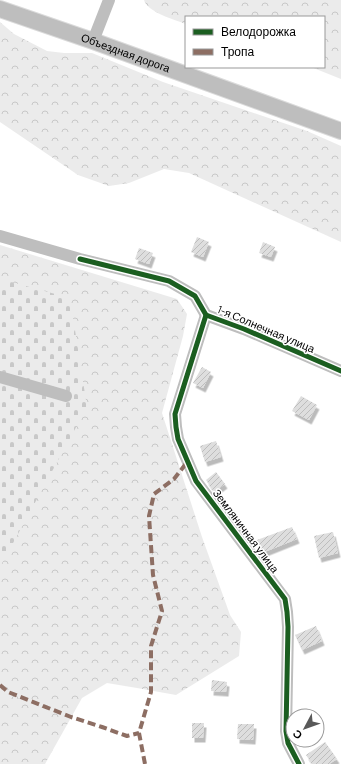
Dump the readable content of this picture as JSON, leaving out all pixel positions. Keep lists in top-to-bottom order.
{
  "streets": {
    "main road": ["Объездная дорога"],
    "street": ["1-я Солнечная улица", "Земляничная улица"]
  },
  "crossings": [
    ["1-я Солнечная улица", "Земляничная улица"]
  ],
  "legend": ["Велодорожка", "Тропа"],
  "north": "bottom left"
}
